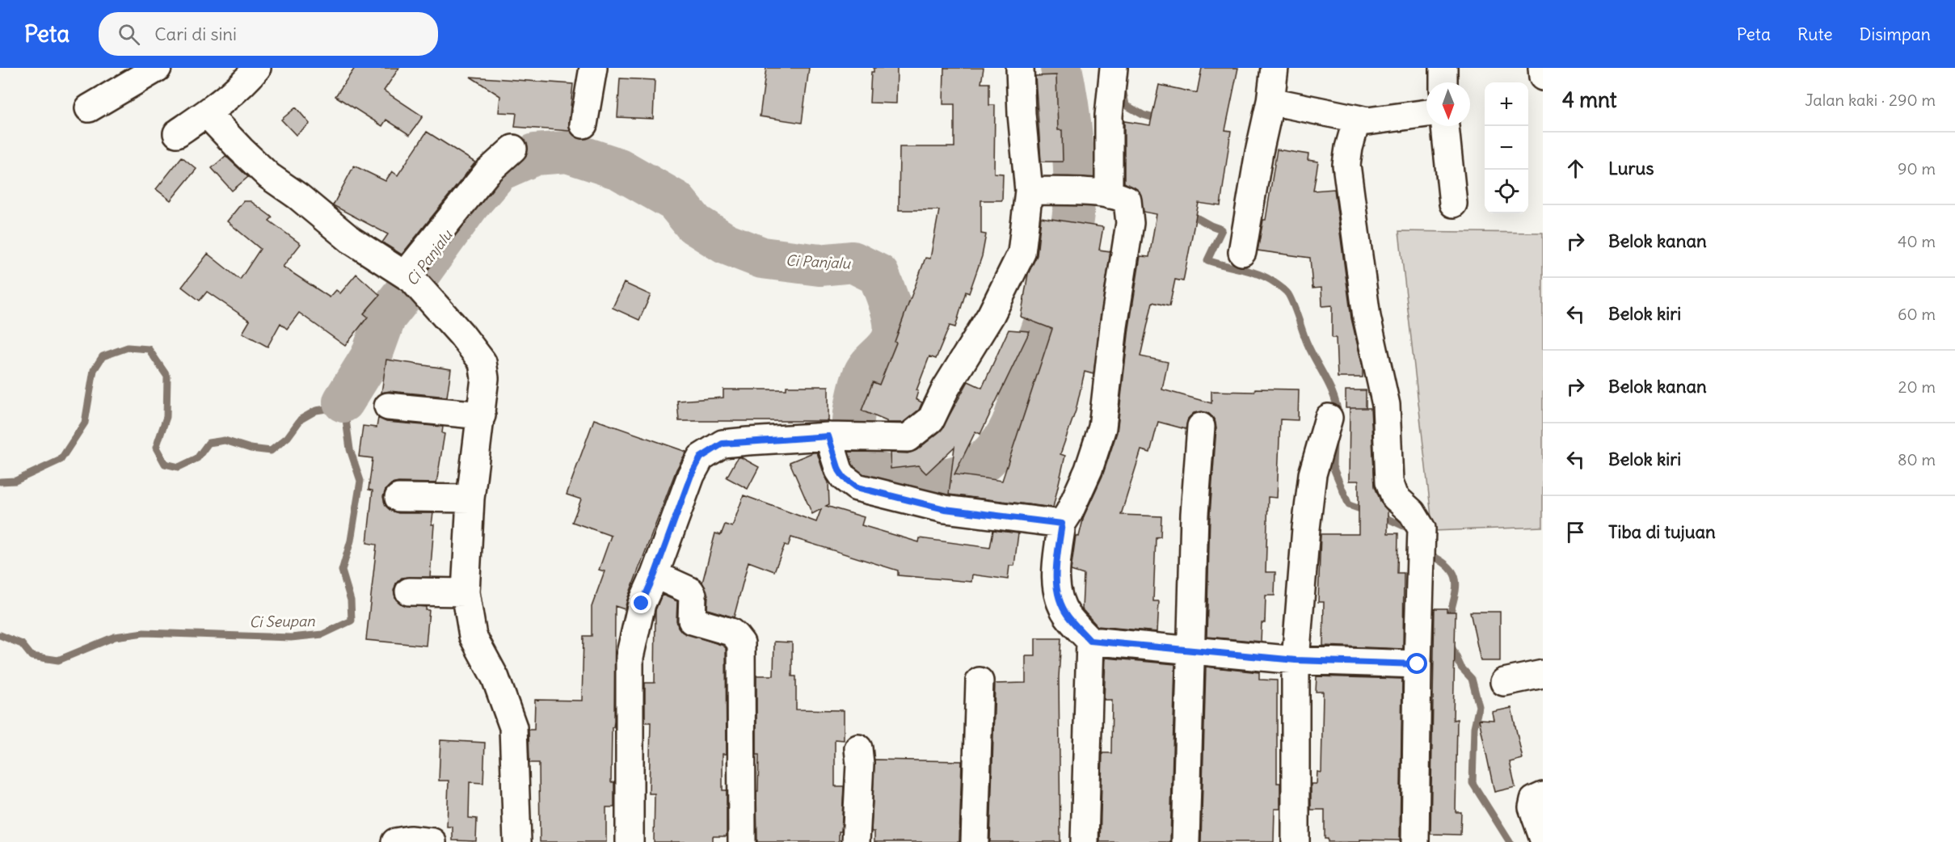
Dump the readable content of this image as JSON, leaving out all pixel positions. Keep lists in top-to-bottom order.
{
  "water": ["Ci Panjalu", "Ci Seupan"],
  "north": "bottom",
  "page": {
    "header": "Peta",
    "search": "Cari di sini",
    "nav": ["Peta", "Rute", "Disimpan"],
    "heading": ["4 mnt", "Jalan kaki · 290 m"],
    "map_buttons": ["+", "−"],
    "list": [
      ["Lurus", "90 m"],
      ["Belok kanan", "40 m"],
      ["Belok kiri", "60 m"],
      ["Belok kanan", "20 m"],
      ["Belok kiri", "80 m"],
      "Tiba di tujuan"
    ]
  }
}
